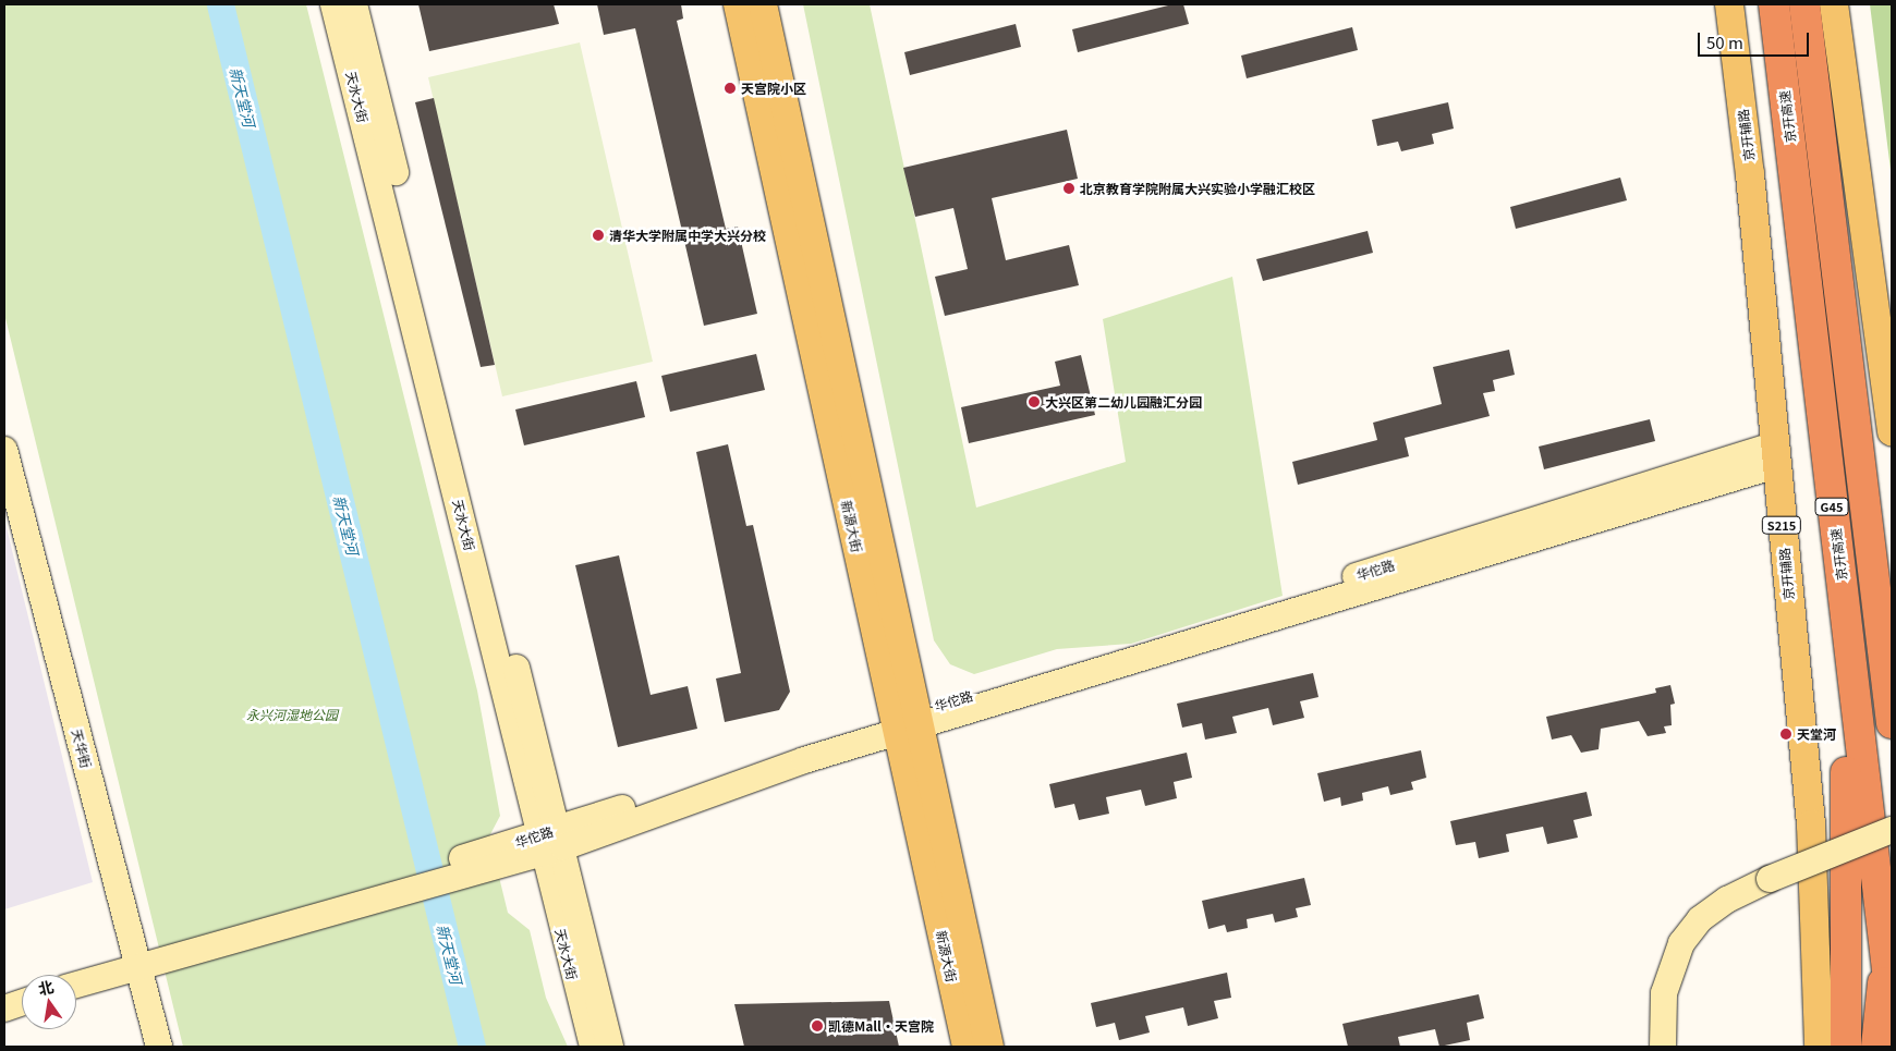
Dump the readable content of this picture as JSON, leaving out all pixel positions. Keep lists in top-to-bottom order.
{
  "streets": {
    "highway": ["京开高速", "G45"],
    "main road": ["京开辅路", "S215", "新源大街"],
    "street": ["天水大街", "华佗路", "天华街"]
  },
  "crossings": [
    ["天水大街", "华佗路"],
    ["京开辅路", "华佗路"],
    ["新源大街", "华佗路"],
    ["华佗路", "天华街"]
  ],
  "water": ["新天堂河"],
  "parks": ["永兴河湿地公园"],
  "places": [
    "天宫院小区",
    "北京教育学院附属大兴实验小学融汇校区",
    "清华大学附属中学大兴分校",
    "大兴区第二幼儿园融汇分园",
    "天堂河",
    "凯德Mall·天宫院"
  ],
  "scale_bar": "50 m",
  "north": "top"
}
